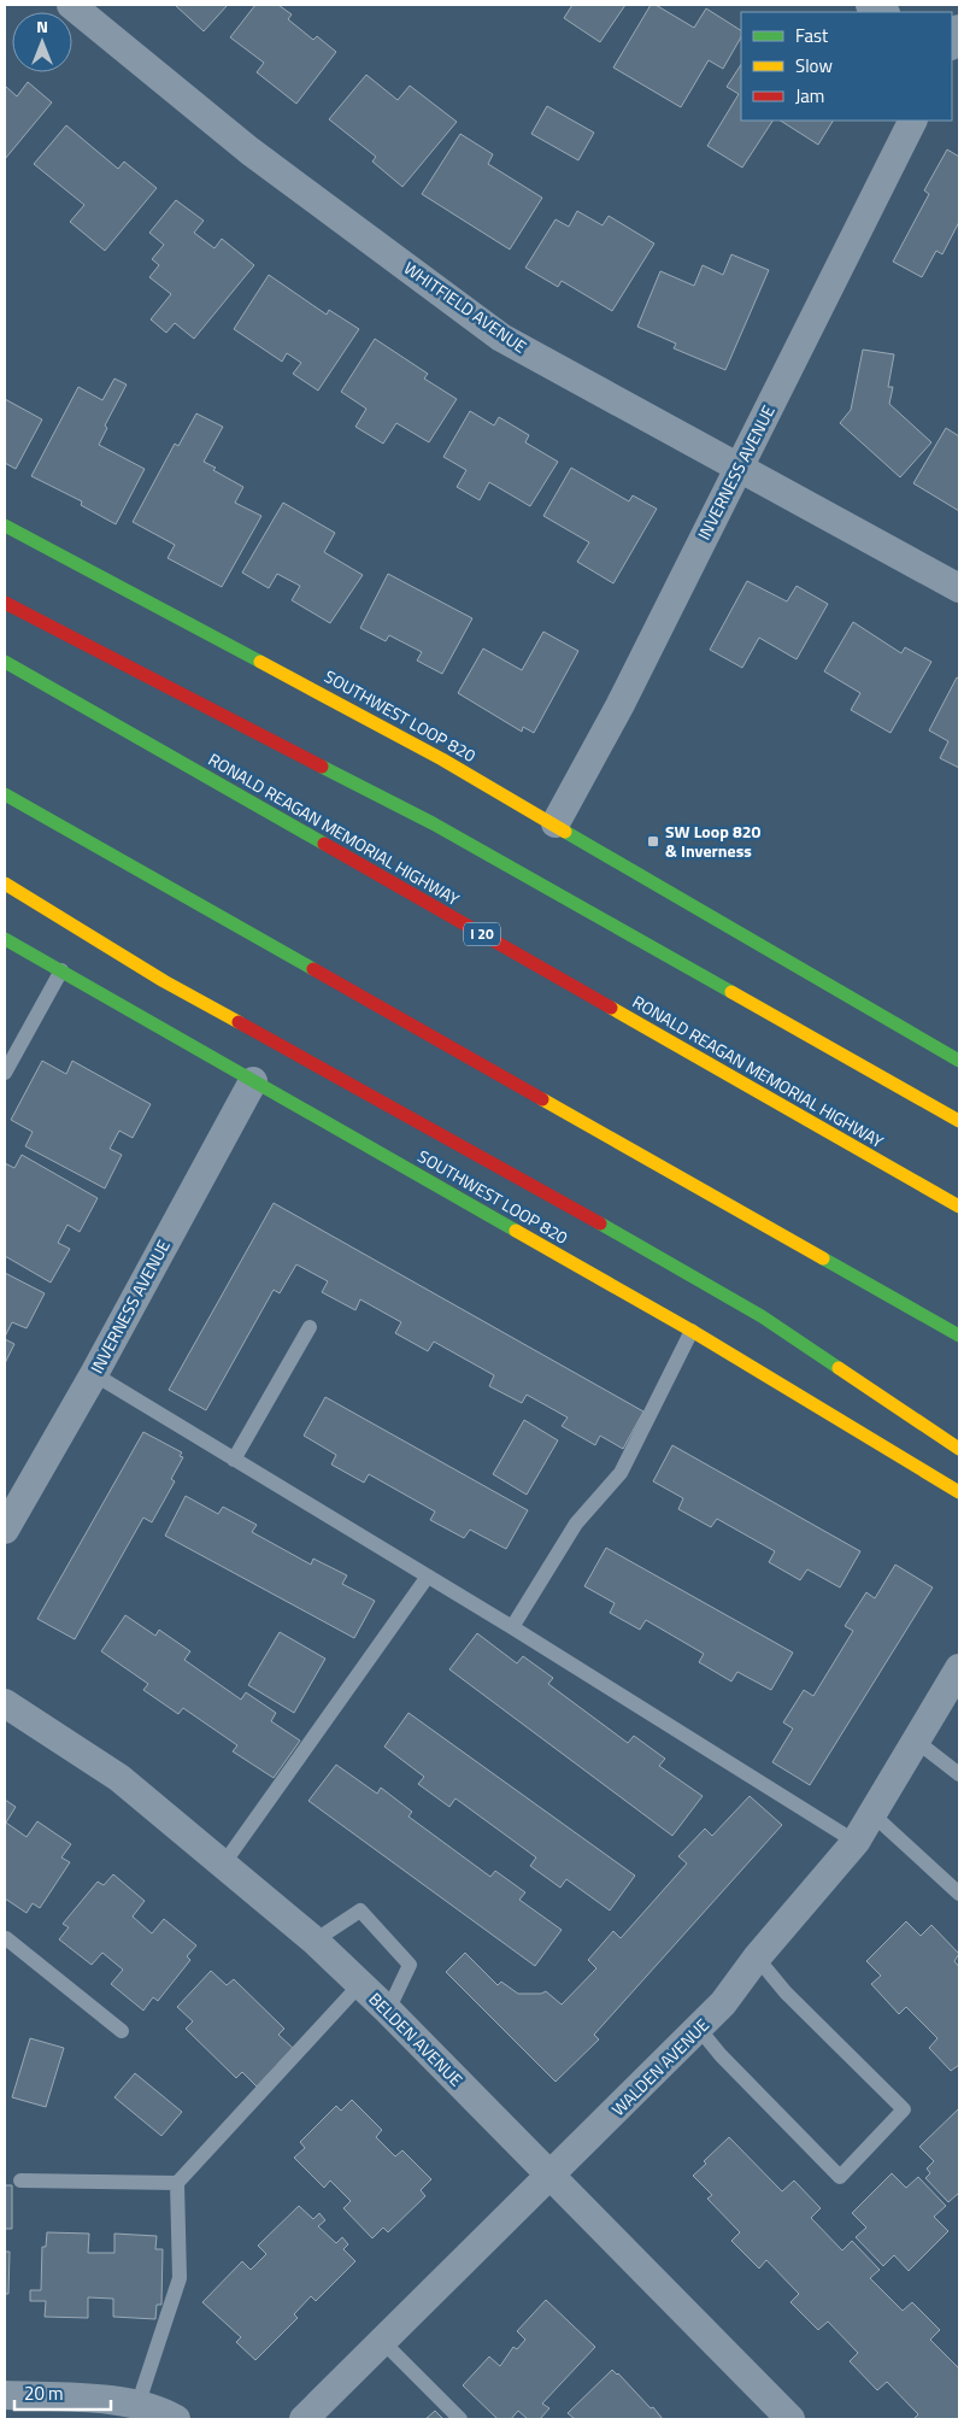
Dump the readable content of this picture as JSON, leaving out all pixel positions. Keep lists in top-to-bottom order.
{
  "streets": {
    "main road": ["SOUTHWEST LOOP 820", "RONALD REAGAN MEMORIAL HIGHWAY", "I 20"],
    "street": [
      "WHITFIELD AVENUE",
      "INVERNESS AVENUE",
      "BELDEN AVENUE",
      "WALDEN AVENUE"
    ]
  },
  "crossings": [
    ["WHITFIELD AVENUE", "INVERNESS AVENUE"],
    ["INVERNESS AVENUE", "SOUTHWEST LOOP 820"],
    ["BELDEN AVENUE", "WALDEN AVENUE"]
  ],
  "places": {
    "transit": ["SW Loop 820 & Inverness"]
  },
  "legend": ["Fast", "Slow", "Jam"],
  "scale_bar": "20 m",
  "north": "top"
}
